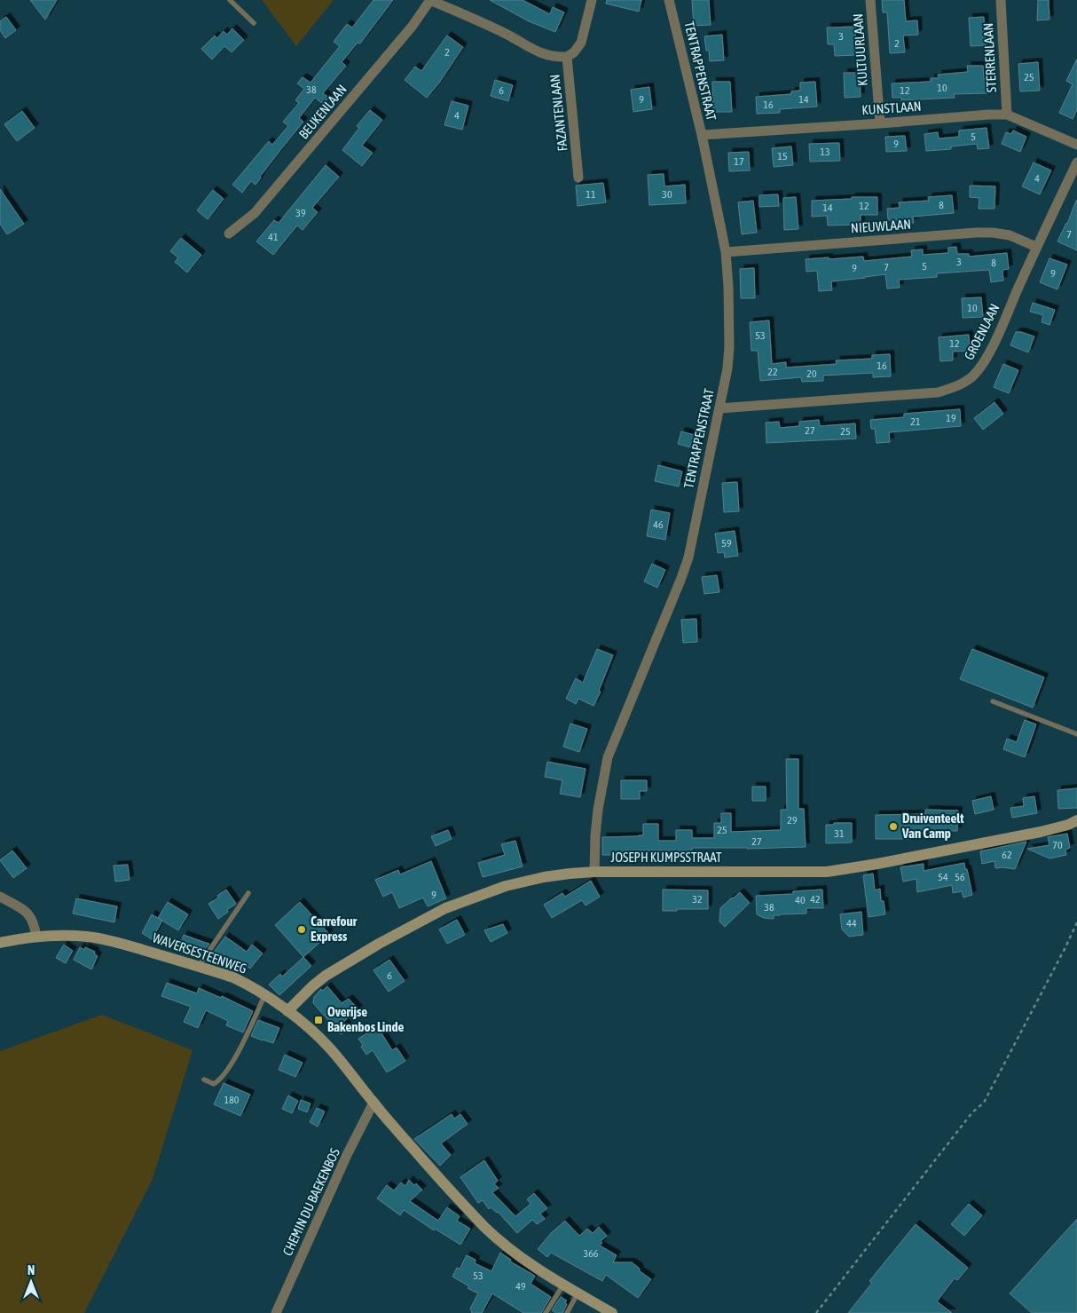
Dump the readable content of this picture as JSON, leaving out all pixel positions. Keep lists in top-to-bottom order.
{
  "streets": {
    "street": [
      "KULTUURLAAN",
      "STERRENLAAN",
      "TENTRAPPENSTRAAT",
      "KUNSTLAAN",
      "BEUKENLAAN",
      "FAZANTENLAAN",
      "NIEUWLAAN",
      "GROENLAAN",
      "JOSEPH KUMPSSTRAAT",
      "WAVERSESTEENWEG",
      "CHEMIN DU BAEKENBOS"
    ]
  },
  "crossings": [
    ["KULTUURLAAN", "KUNSTLAAN"],
    ["STERRENLAAN", "KUNSTLAAN"],
    ["TENTRAPPENSTRAAT", "KUNSTLAAN"],
    ["TENTRAPPENSTRAAT", "NIEUWLAAN"],
    ["TENTRAPPENSTRAAT", "GROENLAAN"],
    ["TENTRAPPENSTRAAT", "JOSEPH KUMPSSTRAAT"],
    ["NIEUWLAAN", "GROENLAAN"],
    ["JOSEPH KUMPSSTRAAT", "WAVERSESTEENWEG"],
    ["WAVERSESTEENWEG", "CHEMIN DU BAEKENBOS"]
  ],
  "places": {
    "other": ["Druiventeelt Van Camp", "Carrefour Express"],
    "transit": ["Overijse Bakenbos Linde"]
  },
  "house_numbers": [
    "3",
    "2",
    "2",
    "25",
    "10",
    "38",
    "6",
    "12",
    "9",
    "14",
    "16",
    "4",
    "5",
    "9",
    "13",
    "15",
    "17",
    "4",
    "11",
    "30",
    "8",
    "12",
    "14",
    "39",
    "7",
    "41",
    "3",
    "8",
    "5",
    "7",
    "9",
    "9",
    "10",
    "53",
    "12",
    "16",
    "22",
    "20",
    "19",
    "21",
    "27",
    "25",
    "46",
    "59",
    "29",
    "25",
    "31",
    "27",
    "70",
    "62",
    "54",
    "56",
    "9",
    "32",
    "42",
    "40",
    "38",
    "44",
    "6",
    "180",
    "366",
    "53",
    "49"
  ],
  "north": "top"
}
